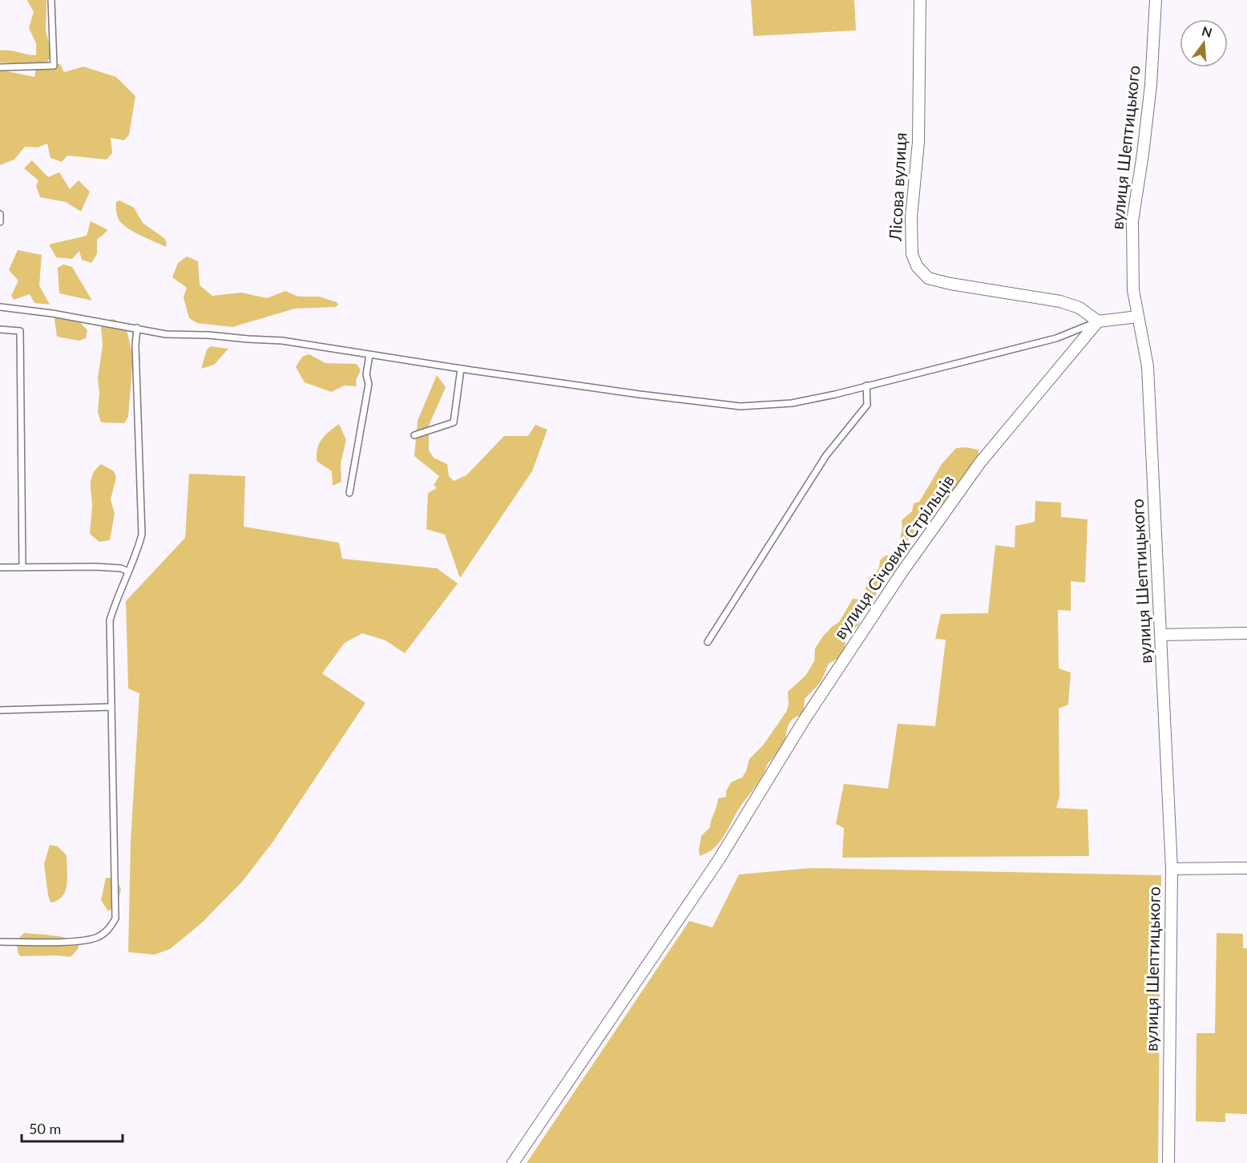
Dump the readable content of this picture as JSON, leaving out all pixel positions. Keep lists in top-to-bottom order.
{
  "streets": {
    "street": ["вулиця Шептицького", "Лісова вулиця", "вулиця Січових Стрільців"]
  },
  "crossings": [
    ["Лісова вулиця", "вулиця Січових Стрільців"]
  ],
  "scale_bar": "50 m",
  "north": "top"
}
